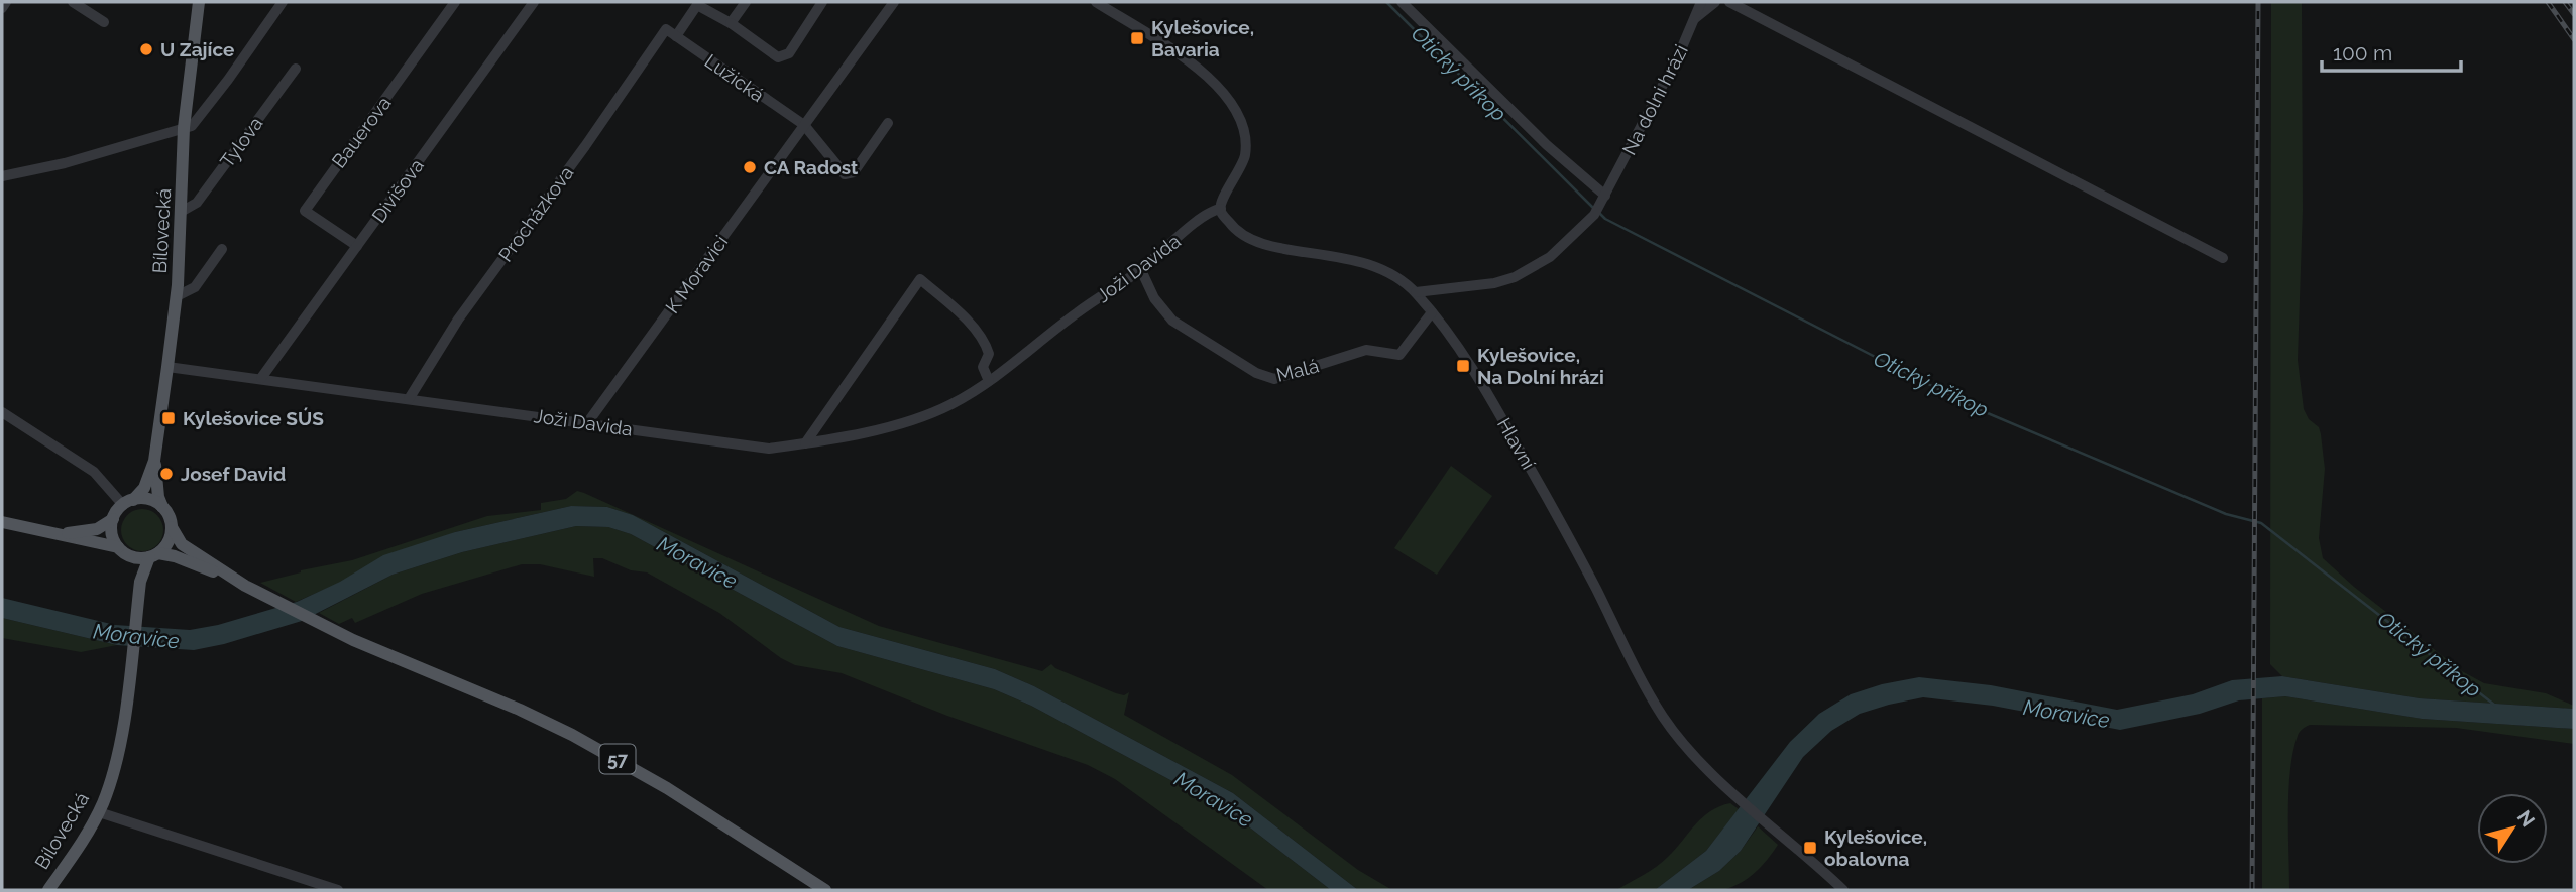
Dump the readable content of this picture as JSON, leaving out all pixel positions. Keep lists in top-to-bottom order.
{
  "streets": {
    "main road": ["Bílovecká", "57"],
    "street": [
      "Lužická",
      "Na dolni hrázi",
      "Bauerova",
      "Tylova",
      "Divišova",
      "Procházkova",
      "Joži Davida",
      "K Moravici",
      "Malá",
      "Hlavní"
    ]
  },
  "crossings": [
    ["Lužická", "Procházkova"],
    ["Lužická", "K Moravici"],
    ["Na dolni hrázi", "Hlavní"],
    ["Bauerova", "Divišova"],
    ["Tylova", "Bílovecká"],
    ["Divišova", "Joži Davida"],
    ["Procházkova", "Joži Davida"],
    ["Bílovecká", "Joži Davida"],
    ["Bílovecká", "57"],
    ["Joži Davida", "K Moravici"],
    ["Joži Davida", "Malá"],
    ["Joži Davida", "Hlavní"],
    ["Malá", "Hlavní"]
  ],
  "water": ["Otický příkop", "Moravice"],
  "places": {
    "transit": [
      "Kylešovice, Bavaria",
      "Kylešovice, Na Dolní hrázi",
      "Kylešovice SÚS",
      "Kylešovice, obalovna"
    ],
    "other": ["U Zajíce", "CA Radost", "Josef David"]
  },
  "scale_bar": "100 m",
  "north": "top right"
}
